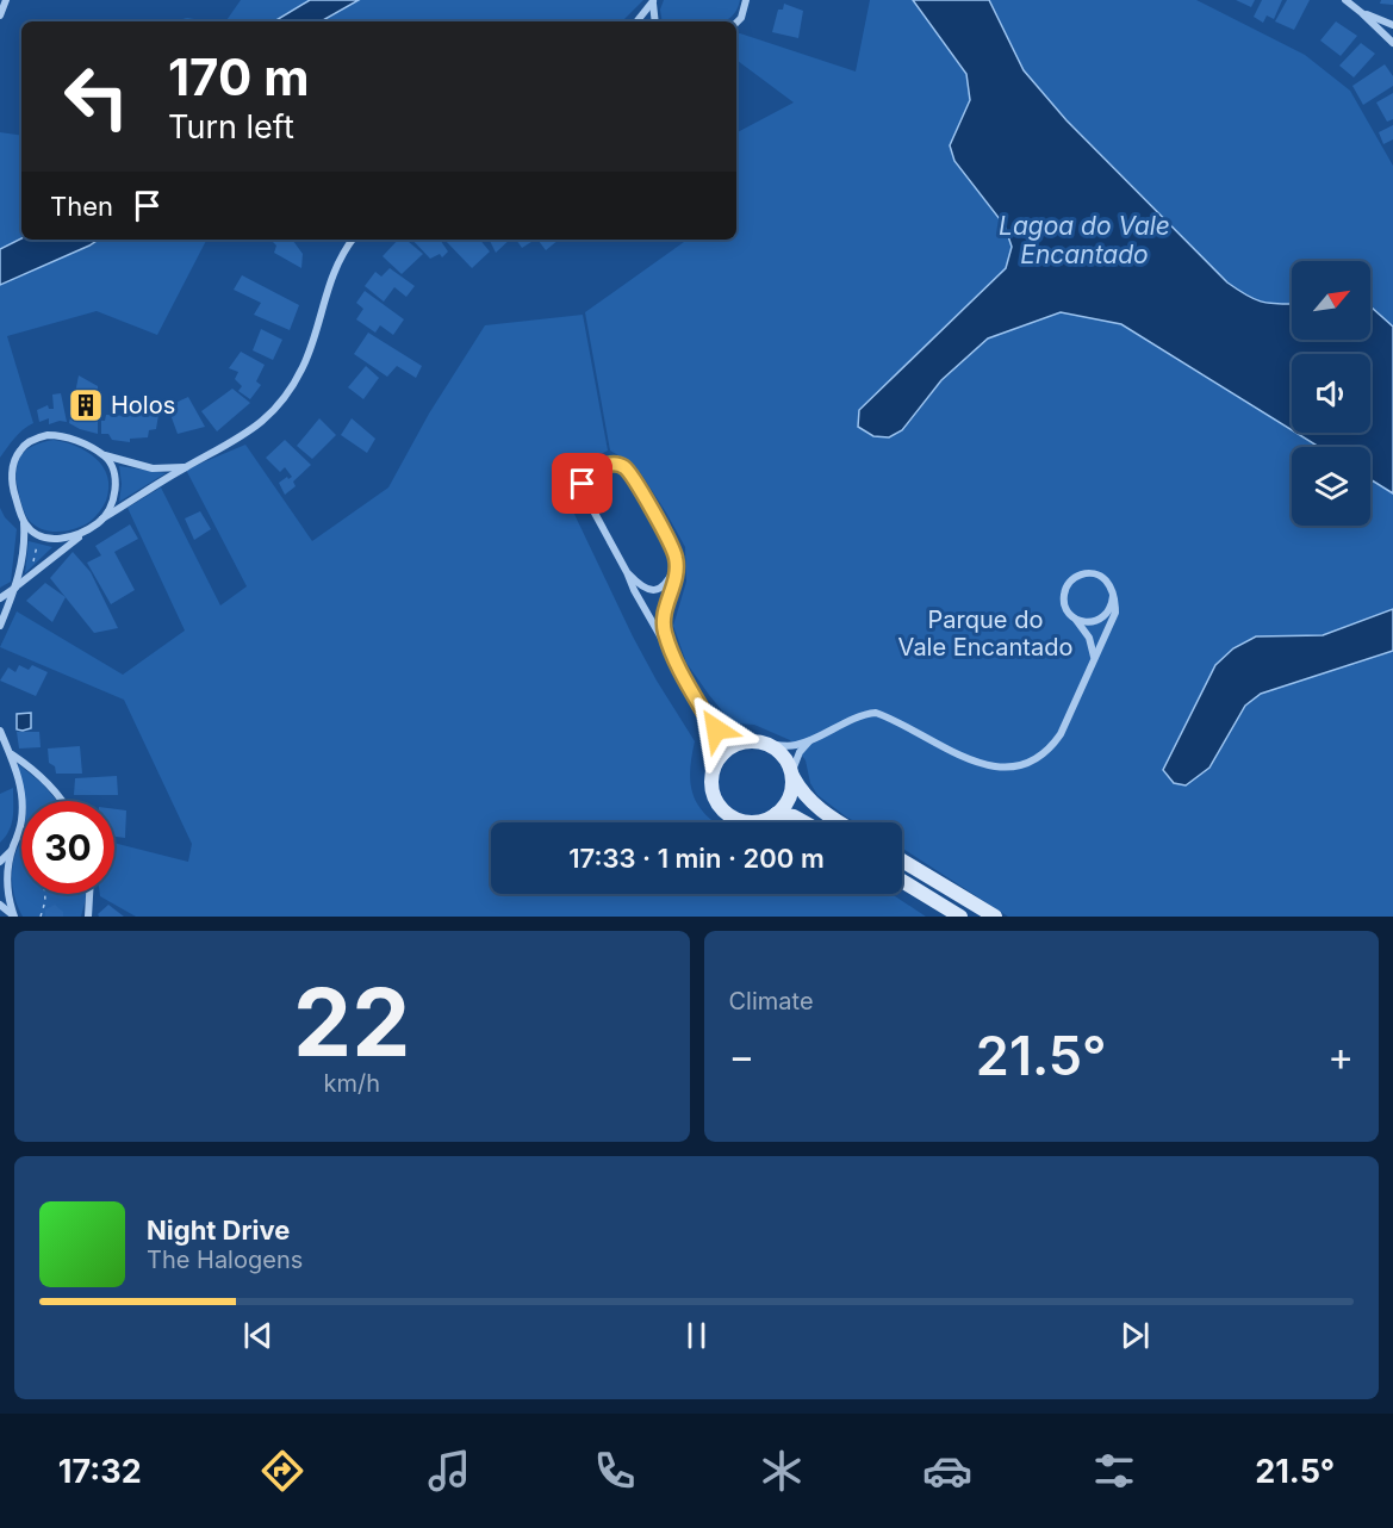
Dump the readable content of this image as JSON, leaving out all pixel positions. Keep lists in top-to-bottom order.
{
  "water": ["Lagoa do Vale Encantado"],
  "parks": ["Parque do Vale Encantado"],
  "places": {
    "building": ["Holos"]
  },
  "north": "top right",
  "page": {
    "turn": ["170 m", "Turn left"],
    "then": "Then",
    "limit": "30",
    "trip": "17:33 · 1 min · 200 m",
    "tile": [
      ["22", "km/h"],
      "Climate"
    ],
    "heat": ["−", "21.5°", "+"],
    "song": ["Night Drive", "The Halogens"],
    "tabs": ["17:32", "21.5°"]
  }
}
